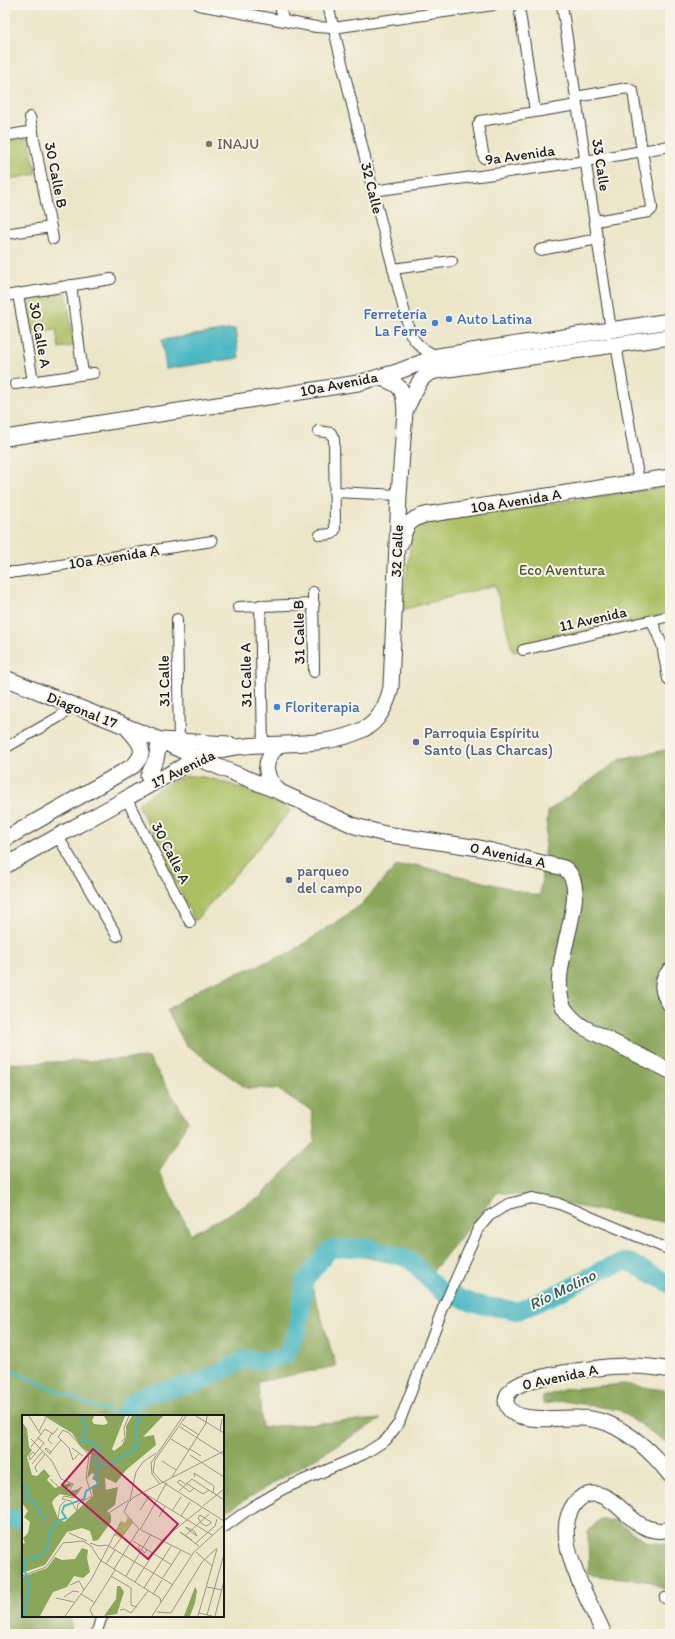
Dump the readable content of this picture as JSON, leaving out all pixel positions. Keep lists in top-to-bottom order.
{
  "streets": {
    "main road": [
      "32 Calle",
      "10a Avenida",
      "10a Avenida A",
      "Diagonal 17",
      "17 Avenida",
      "0 Avenida A"
    ],
    "street": [
      "9a Avenida",
      "33 Calle",
      "30 Calle B",
      "30 Calle A",
      "11 Avenida",
      "31 Calle B",
      "31 Calle A",
      "31 Calle"
    ]
  },
  "crossings": [
    ["9a Avenida", "33 Calle"],
    ["9a Avenida", "32 Calle"],
    ["33 Calle", "32 Calle"],
    ["33 Calle", "10a Avenida"],
    ["33 Calle", "10a Avenida A"],
    ["32 Calle", "10a Avenida"],
    ["32 Calle", "10a Avenida A"],
    ["32 Calle", "17 Avenida"],
    ["30 Calle A", "17 Avenida"],
    ["31 Calle A", "Diagonal 17"],
    ["31 Calle A", "17 Avenida"],
    ["31 Calle", "Diagonal 17"],
    ["Diagonal 17", "17 Avenida"],
    ["Diagonal 17", "0 Avenida A"],
    ["17 Avenida", "0 Avenida A"]
  ],
  "water": ["Río Molino"],
  "parks": ["Eco Aventura"],
  "places": [
    "INAJU",
    "Auto Latina",
    "Ferretería La Ferre",
    "Floriterapia",
    "Parroquia Espíritu Santo (Las Charcas)",
    "parqueo del campo"
  ]
}
